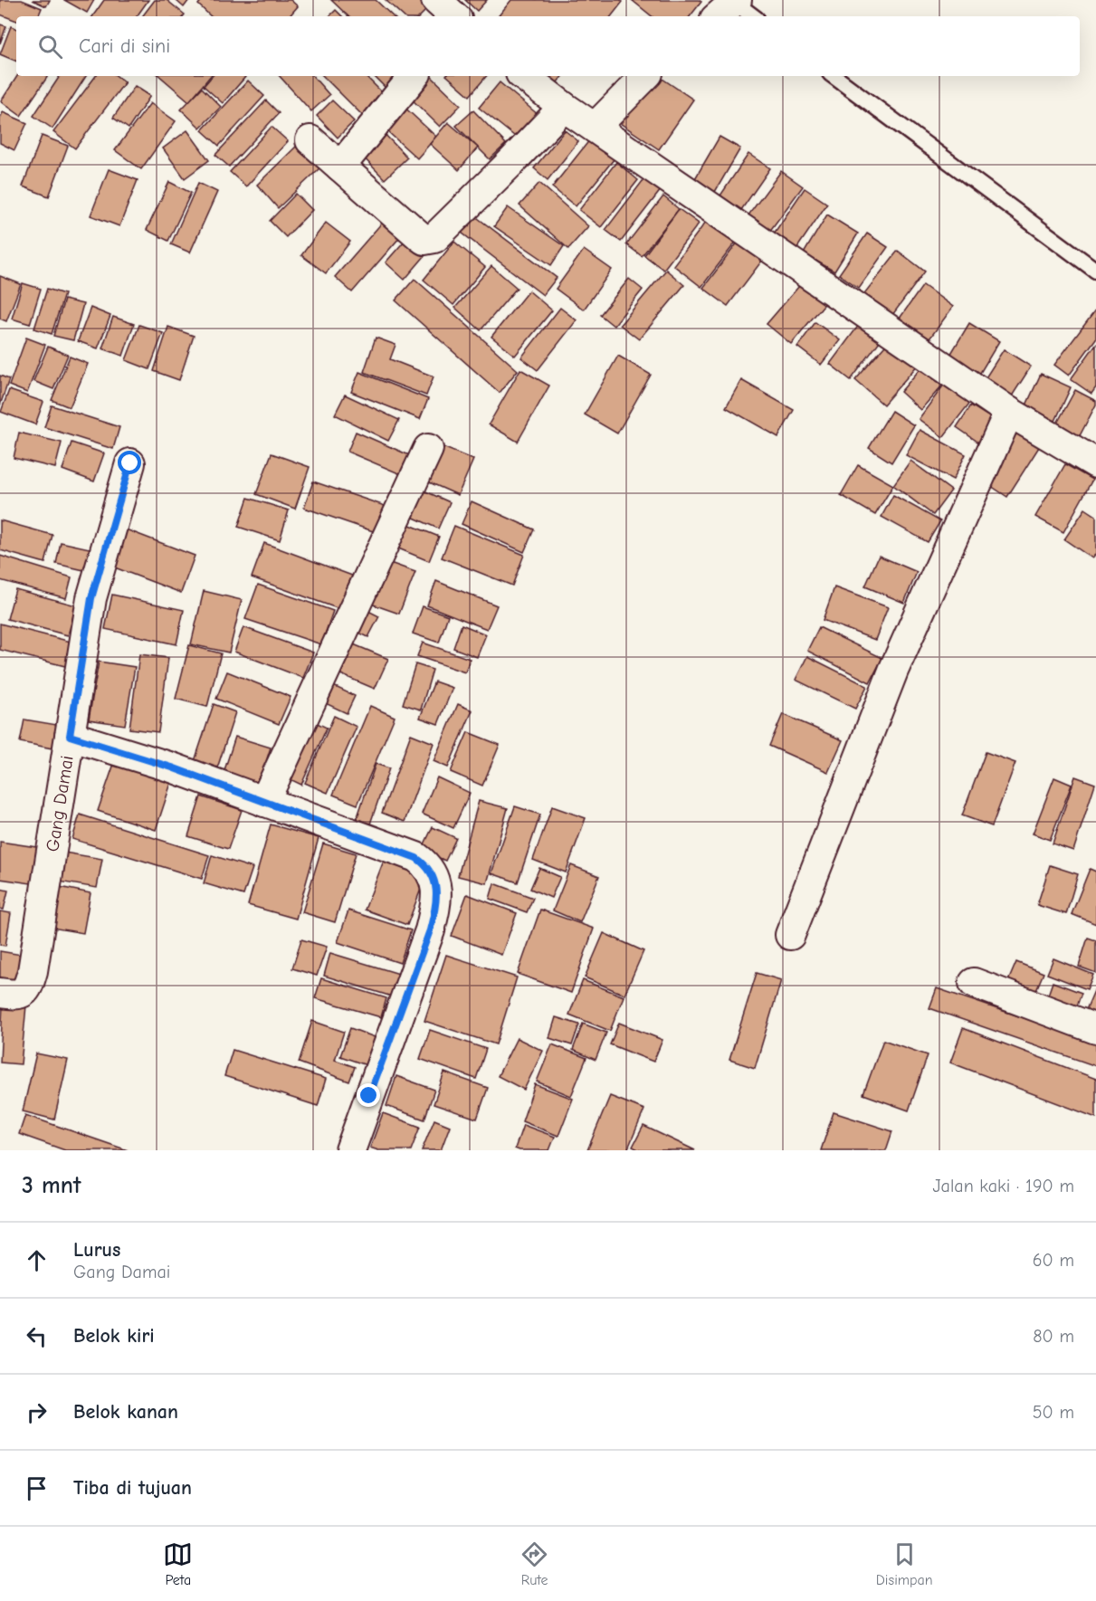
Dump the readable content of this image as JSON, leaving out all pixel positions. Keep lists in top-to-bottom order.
{
  "streets": {
    "street": ["Gang Damai"]
  },
  "page": {
    "search": "Cari di sini",
    "heading": ["3 mnt", "Jalan kaki · 190 m"],
    "list": [
      ["Lurus", "Gang Damai", "60 m"],
      ["Belok kiri", "80 m"],
      ["Belok kanan", "50 m"],
      "Tiba di tujuan"
    ],
    "nav": ["Peta", "Rute", "Disimpan"]
  }
}
